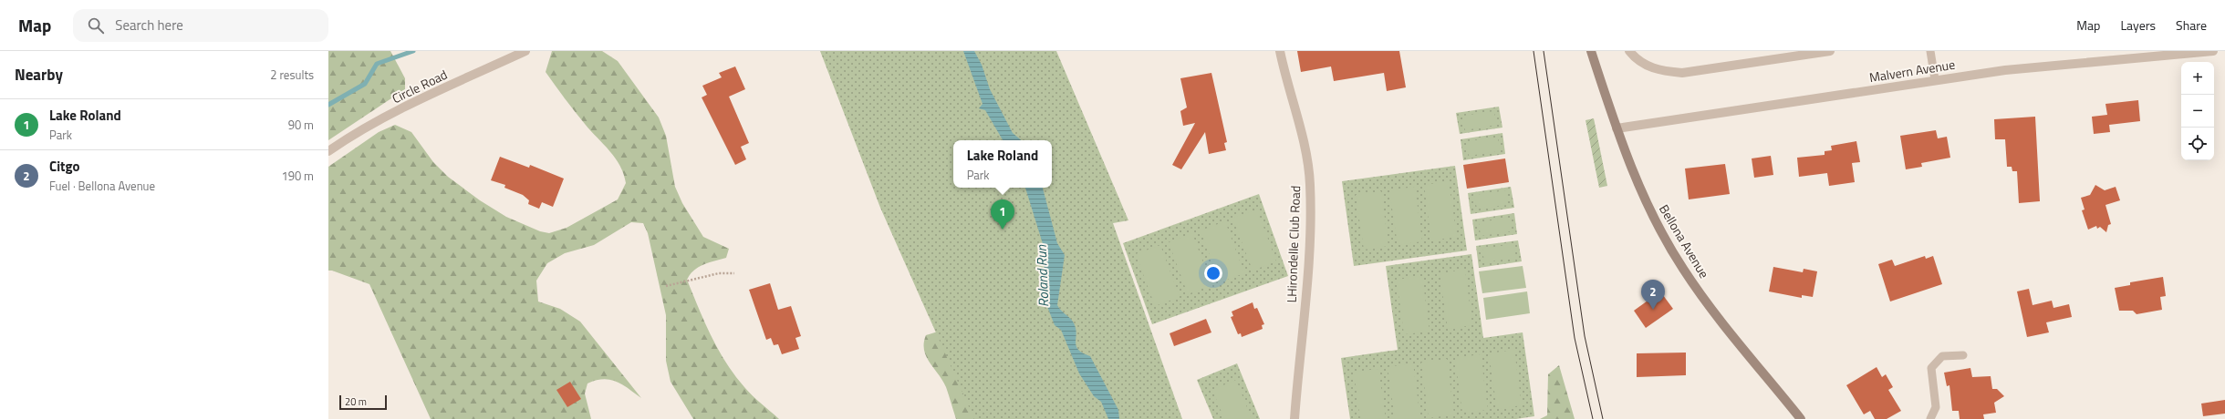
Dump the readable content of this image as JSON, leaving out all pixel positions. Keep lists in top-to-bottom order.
{
  "streets": {
    "main road": ["Bellona Avenue"],
    "street": ["Malvern Avenue", "Circle Road", "LHirondelle Club Road"]
  },
  "crossings": [
    ["Malvern Avenue", "Bellona Avenue"]
  ],
  "water": ["Roland Run"],
  "scale_bar": "20 m",
  "page": {
    "header": "Map",
    "search": "Search here",
    "nav": ["Map", "Layers", "Share"],
    "heading": ["Nearby", "2 results"],
    "map_buttons": ["+", "−"],
    "list": [
      {
        "mark": "1",
        "name": "Lake Roland",
        "note": "Park",
        "value": "90 m"
      },
      {
        "mark": "2",
        "name": "Citgo",
        "note": "Fuel · Bellona Avenue",
        "value": "190 m"
      }
    ],
    "popup": ["Lake Roland", "Park"],
    "pins": ["1", "2"],
    "scale": "20 m"
  }
}
